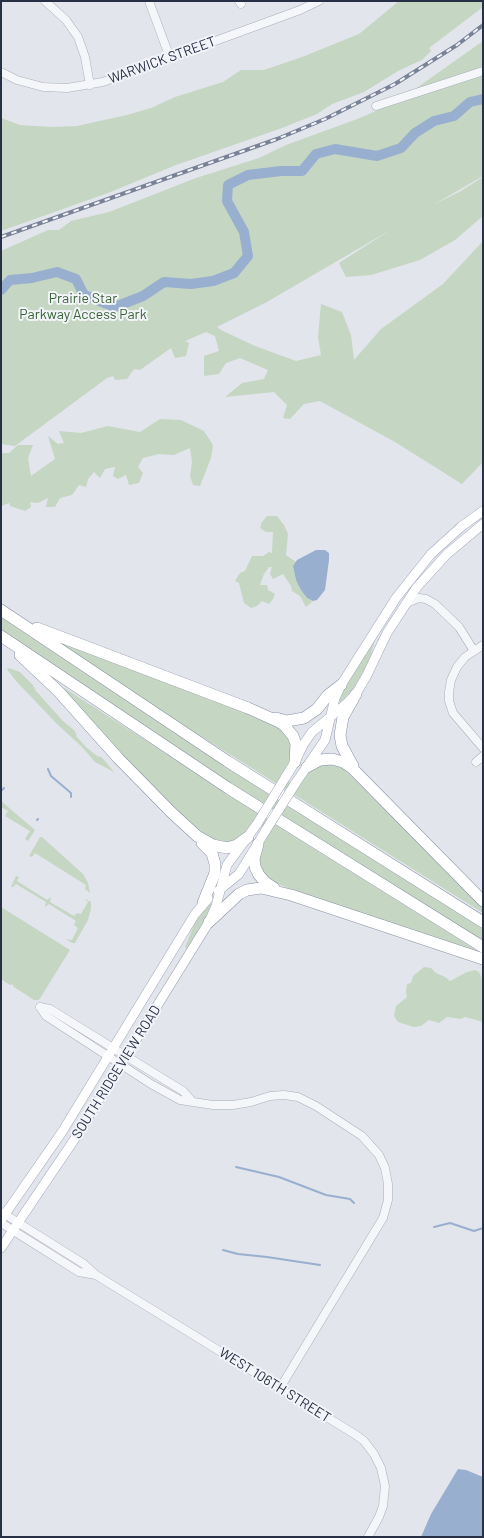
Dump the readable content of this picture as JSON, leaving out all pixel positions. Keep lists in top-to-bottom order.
{
  "streets": {
    "main road": ["SOUTH RIDGEVIEW ROAD"],
    "street": ["WARWICK STREET", "WEST 106TH STREET"]
  },
  "crossings": [
    ["SOUTH RIDGEVIEW ROAD", "WEST 106TH STREET"]
  ],
  "parks": ["Prairie Star Parkway Access Park"]
}
